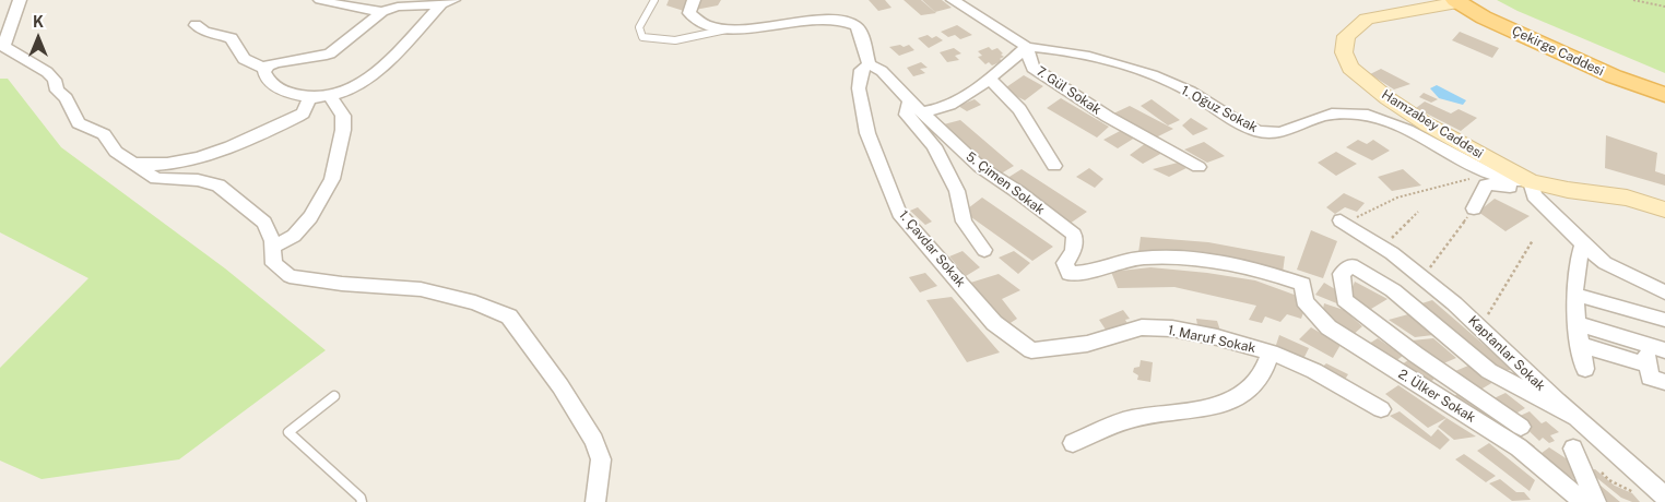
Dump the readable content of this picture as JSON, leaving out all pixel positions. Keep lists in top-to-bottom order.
{
  "streets": {
    "main road": ["Çekirge Caddesi", "Hamzabey Caddesi"],
    "street": [
      "7. Gül Sokak",
      "1. Oğuz Sokak",
      "5. Çimen Sokak",
      "1. Çavdar Sokak",
      "1. Maruf Sokak",
      "Kaptanlar Sokak",
      "2. Ülker Sokak"
    ]
  },
  "crossings": [
    ["Çekirge Caddesi", "Hamzabey Caddesi"],
    ["7. Gül Sokak", "1. Oğuz Sokak"],
    ["1. Oğuz Sokak", "Hamzabey Caddesi"],
    ["5. Çimen Sokak", "1. Çavdar Sokak"],
    ["5. Çimen Sokak", "2. Ülker Sokak"],
    ["1. Çavdar Sokak", "1. Maruf Sokak"]
  ],
  "north": "top"
}
